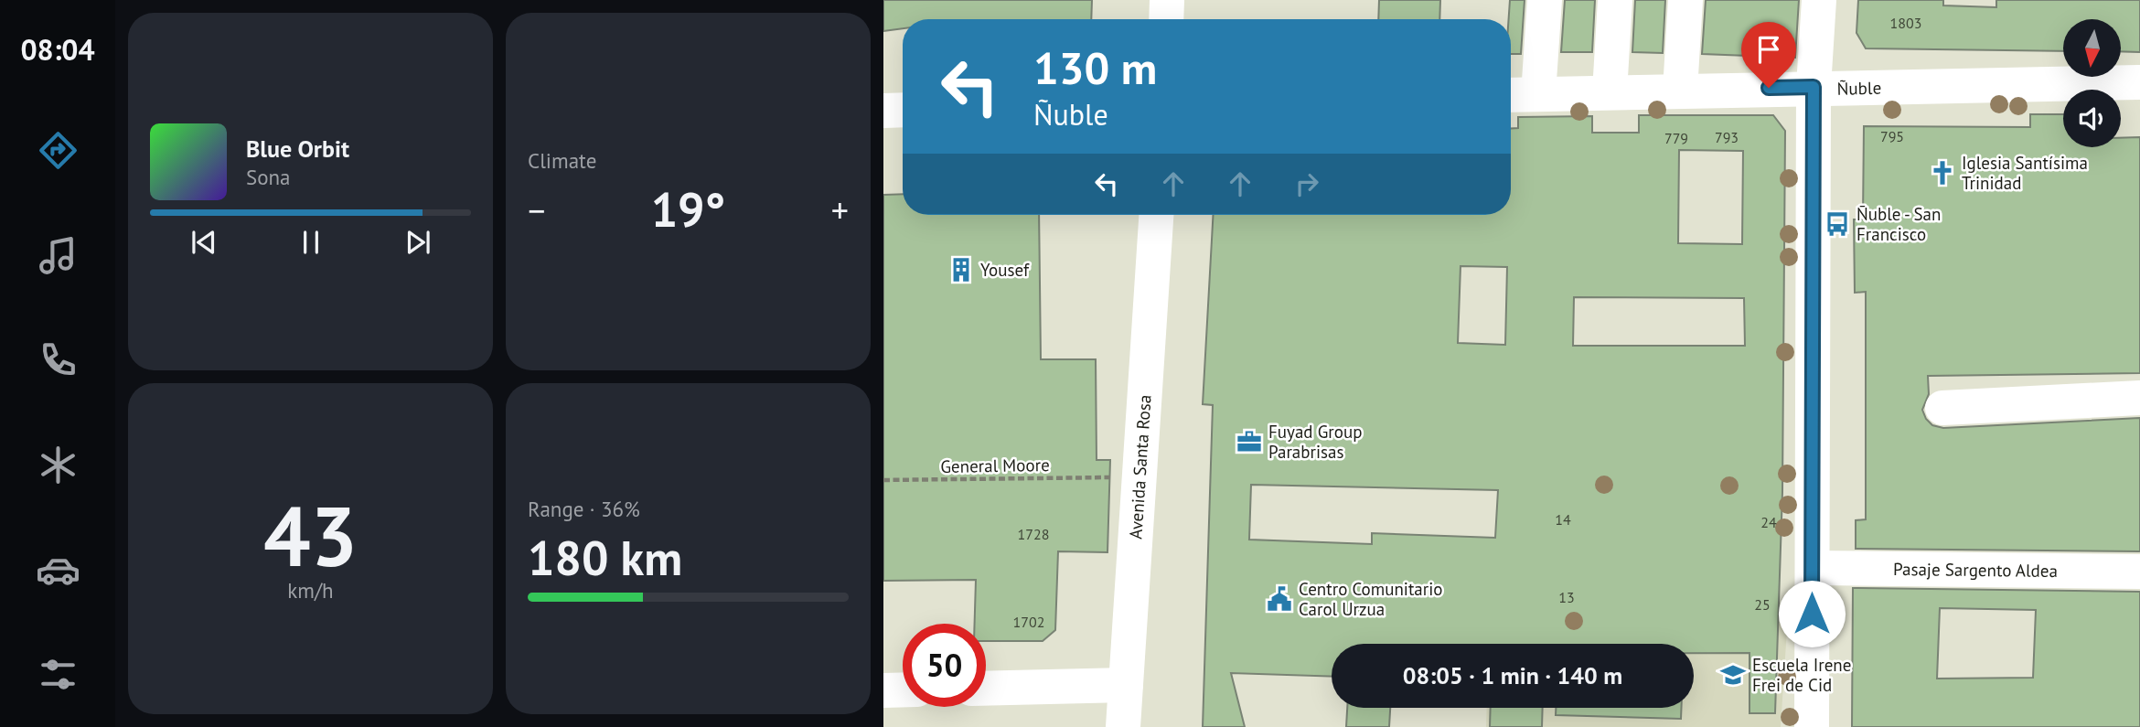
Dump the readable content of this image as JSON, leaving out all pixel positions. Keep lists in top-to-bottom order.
{
  "streets": {
    "main road": ["Ñuble", "Avenida Santa Rosa", "Pasaje Sargento Aldea"],
    "path": ["General Moore"]
  },
  "places": {
    "church": ["Iglesia Santísima Trinidad"],
    "bus stop": ["Ñuble - San Francisco"],
    "building": ["Yousef"],
    "office": ["Fuyad Group Parabrisas"],
    "public building": ["Centro Comunitario Carol Urzua"],
    "school or university": ["Escuela Irene Frei de Cid"]
  },
  "house_numbers": [
    "1803",
    "795",
    "793",
    "779",
    "14",
    "24",
    "1728",
    "13",
    "25",
    "1702"
  ],
  "north": "bottom",
  "page": {
    "tabs": "08:04",
    "tile": [
      "Climate",
      ["43", "km/h"],
      ["Range · 36%", "180 km"]
    ],
    "turn": ["130 m", "Ñuble"],
    "song": ["Blue Orbit", "Sona"],
    "heat": ["−", "19°", "+"],
    "limit": "50",
    "trip": "08:05 · 1 min · 140 m"
  }
}
